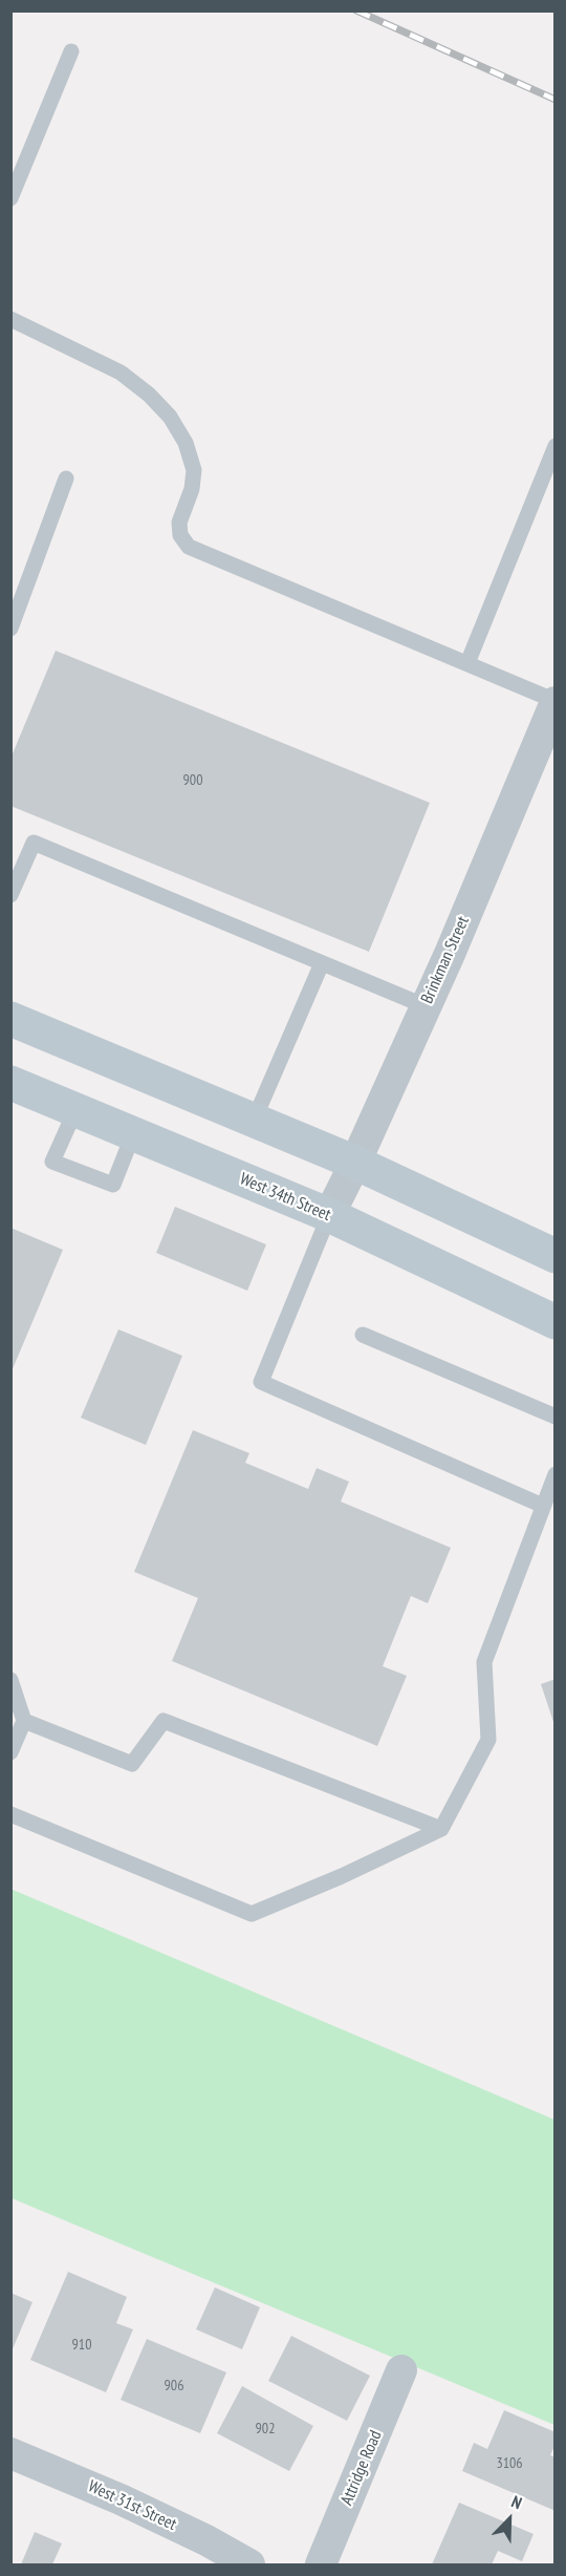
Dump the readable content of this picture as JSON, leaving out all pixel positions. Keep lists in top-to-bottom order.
{
  "streets": {
    "main road": ["West 34th Street"],
    "street": ["Brinkman Street", "Attridge Road", "West 31st Street"]
  },
  "crossings": [
    ["Brinkman Street", "West 34th Street"]
  ],
  "house_numbers": [
    "900",
    "910",
    "906",
    "902",
    "3106"
  ],
  "north": "top right"
}
